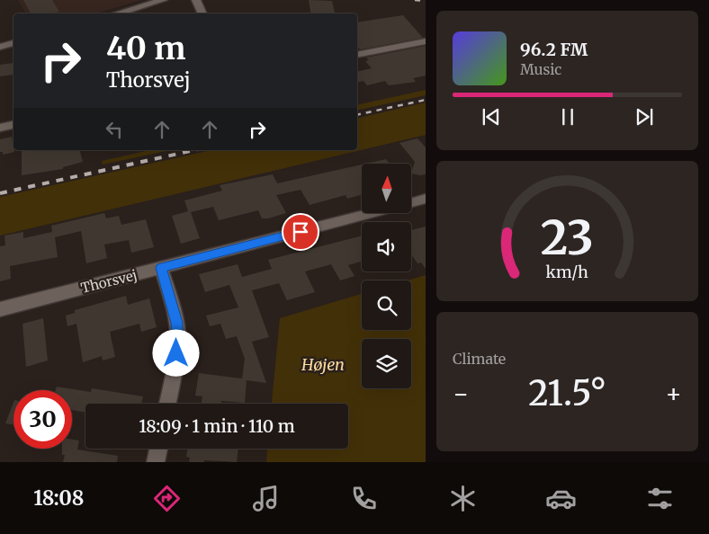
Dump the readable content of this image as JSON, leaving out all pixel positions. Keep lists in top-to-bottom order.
{
  "streets": {
    "street": ["Thorsvej"]
  },
  "parks": ["Højen"],
  "north": "top",
  "page": {
    "turn": ["40 m", "Thorsvej"],
    "song": ["96.2 FM", "Music"],
    "tile": "Climate",
    "heat": ["−", "21.5°", "+"],
    "limit": "30",
    "trip": "18:09 · 1 min · 110 m",
    "tabs": "18:08",
    "gauge": ["23", "km/h"]
  }
}
